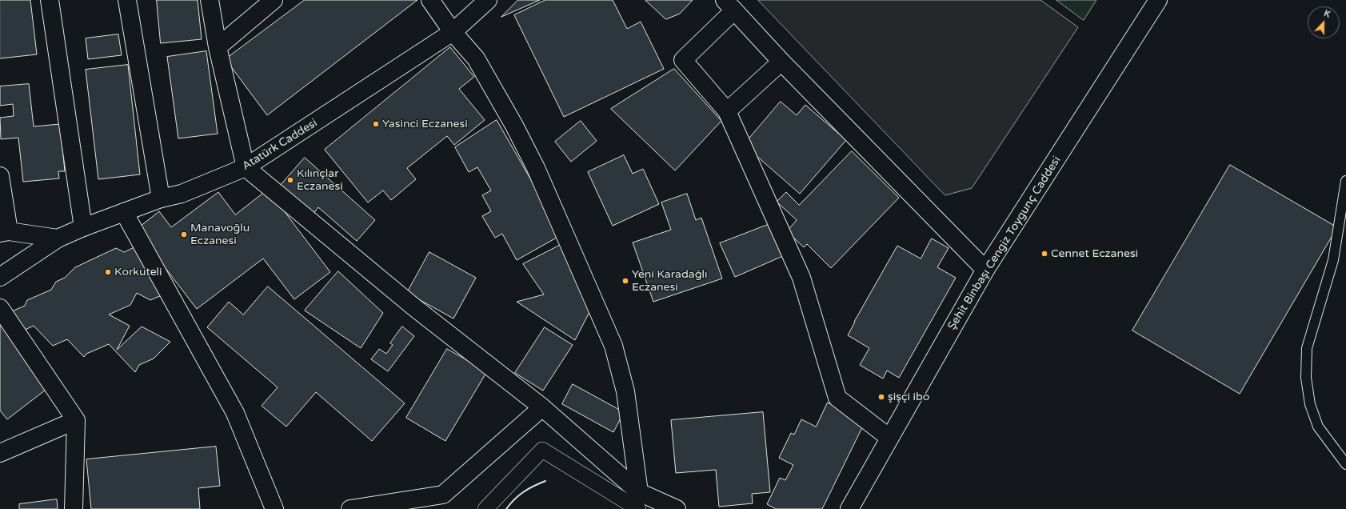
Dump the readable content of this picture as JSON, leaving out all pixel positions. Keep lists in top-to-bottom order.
{
  "streets": {
    "street": ["Atatürk Caddesi", "Şehit Binbaşı Cengiz Toygunç Caddesi"]
  },
  "places": [
    "Yasinci Eczanesi",
    "Kılınçlar Eczanesi",
    "Manavoğlu Eczanesi",
    "Cennet Eczanesi",
    "Korkuteli",
    "Yeni Karadağlı Eczanesi",
    "şişçi ibo"
  ],
  "north": "top"
}
